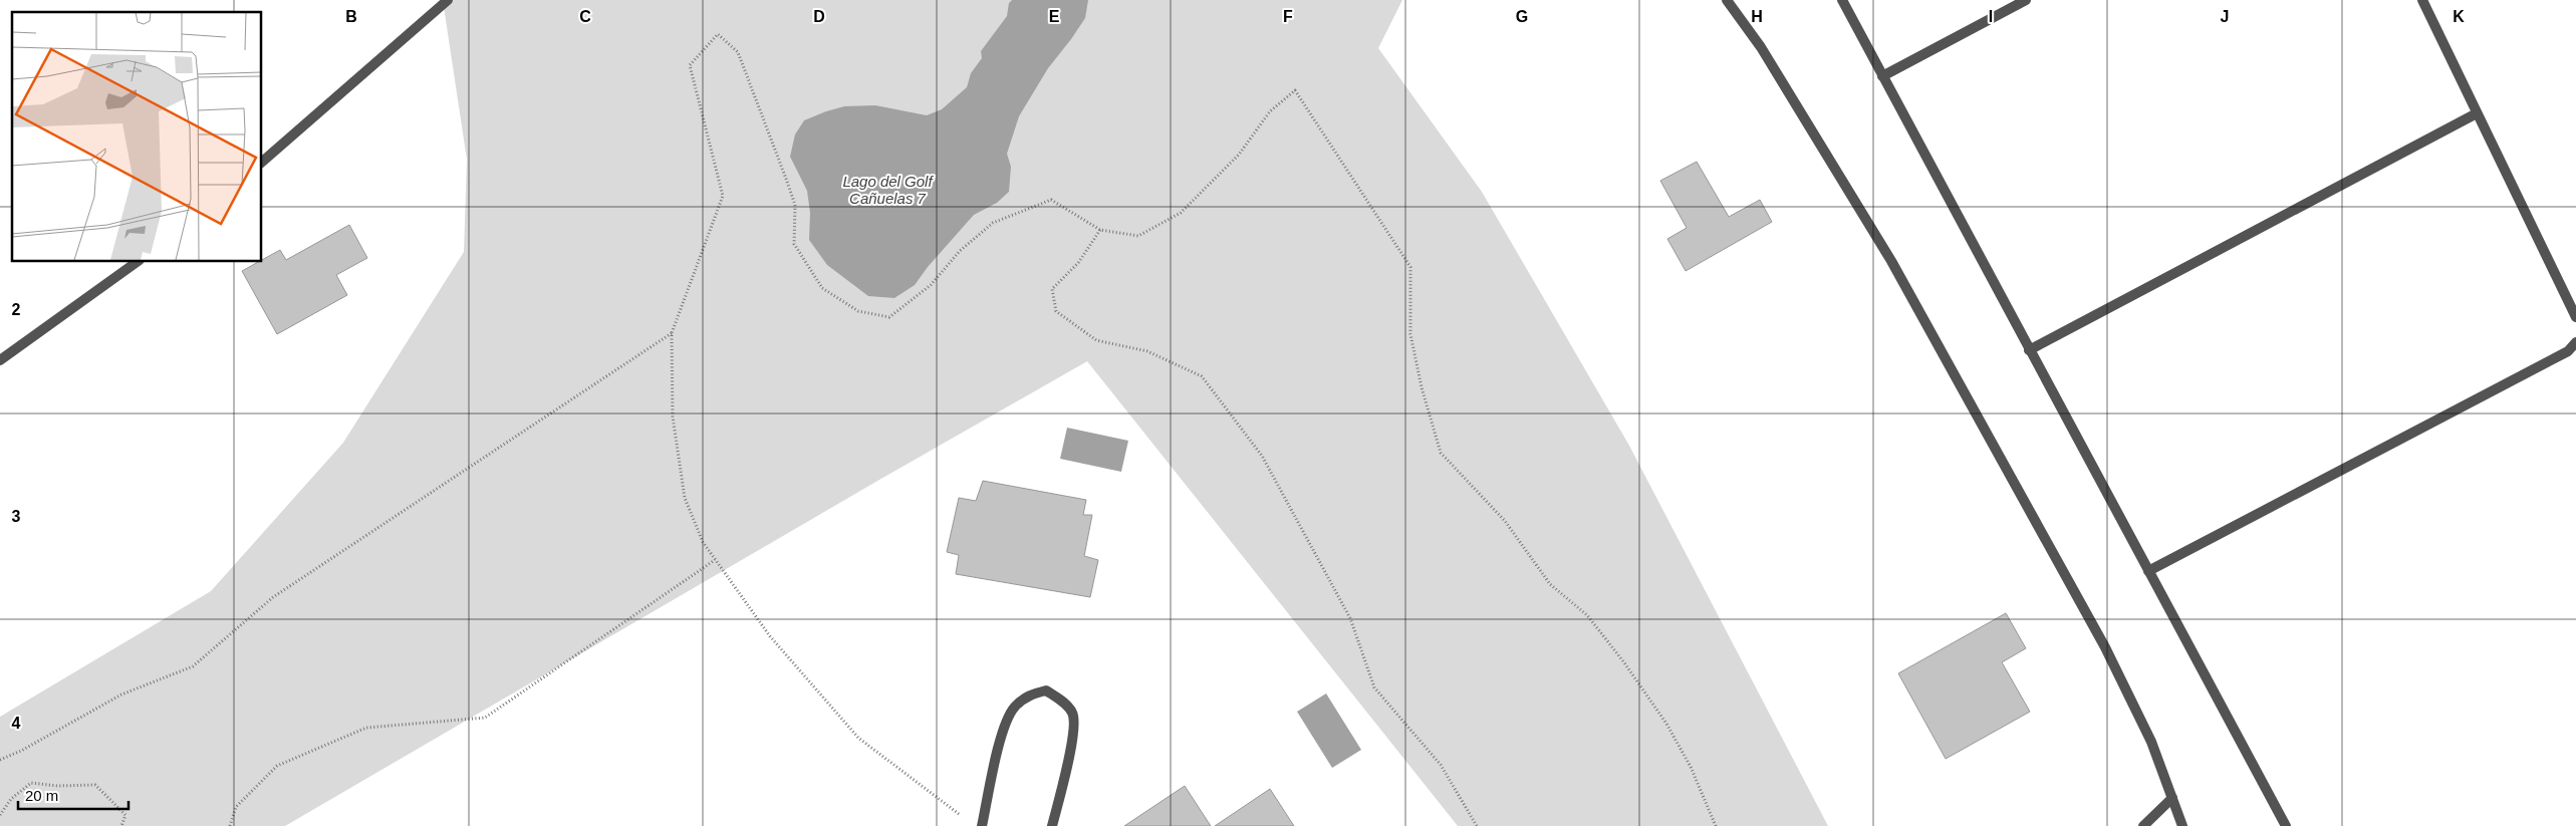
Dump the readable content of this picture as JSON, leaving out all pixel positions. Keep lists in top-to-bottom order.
{
  "water": ["Lago del Golf Cañuelas 7"],
  "scale_bar": "20 m",
  "grid": {
    "columns": [
      "B",
      "C",
      "D",
      "E",
      "F",
      "G",
      "H",
      "I",
      "J",
      "K"
    ],
    "rows": ["2", "3", "4"]
  }
}
